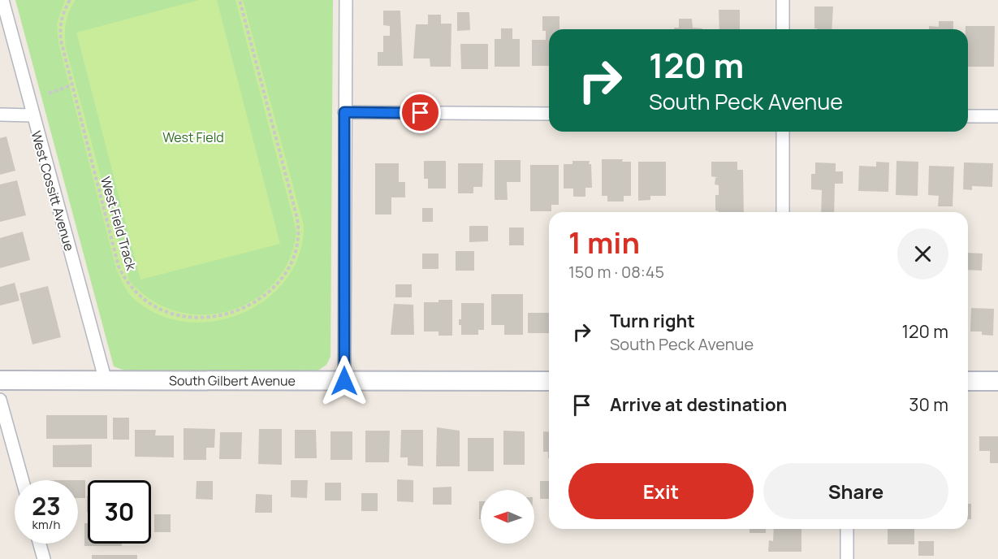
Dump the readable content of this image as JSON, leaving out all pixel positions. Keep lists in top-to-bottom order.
{
  "streets": {
    "street": ["West Cossitt Avenue", "South Gilbert Avenue"],
    "path": ["West Field Track"]
  },
  "crossings": [
    ["West Cossitt Avenue", "South Gilbert Avenue"]
  ],
  "parks": ["West Field"],
  "north": "left",
  "page": {
    "turn": ["120 m", "South Peck Avenue"],
    "heading": ["1 min", "150 m · 08:45"],
    "list": [
      {
        "name": "Turn right",
        "note": "South Peck Avenue",
        "value": "120 m"
      },
      {
        "name": "Arrive at destination",
        "value": "30 m"
      }
    ],
    "buttons": ["Exit", "Share"],
    "speed": "23 km/h",
    "limit": "30"
  }
}
